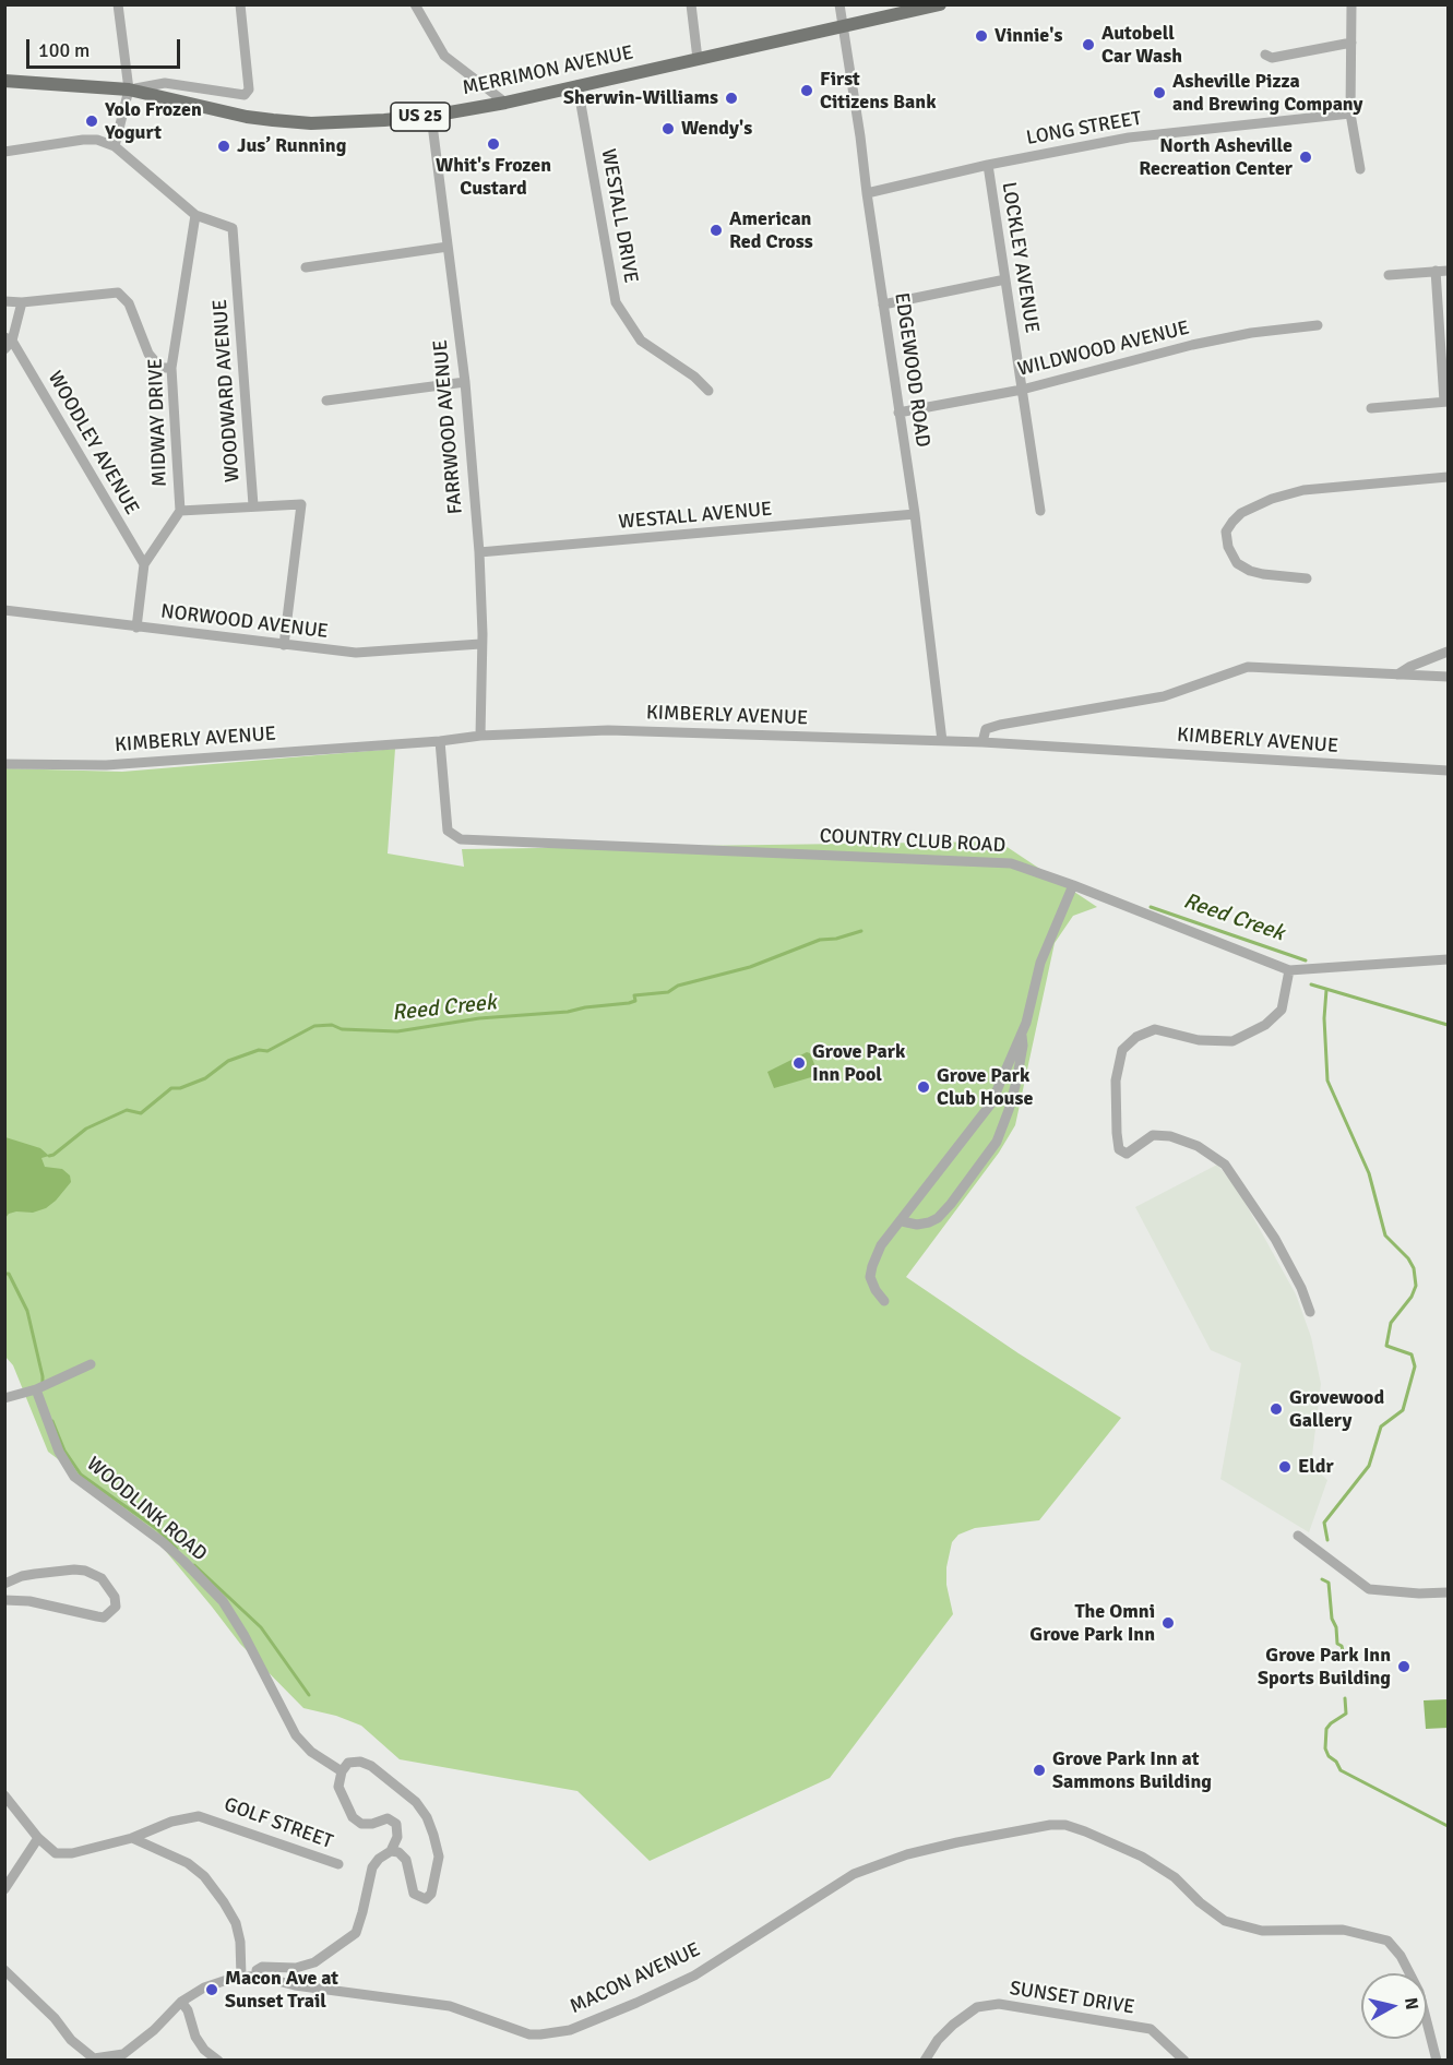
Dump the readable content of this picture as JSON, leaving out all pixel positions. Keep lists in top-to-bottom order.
{
  "streets": {
    "main road": ["MERRIMON AVENUE", "US 25"],
    "street": [
      "LONG STREET",
      "WESTALL DRIVE",
      "LOCKLEY AVENUE",
      "WILDWOOD AVENUE",
      "EDGEWOOD ROAD",
      "WOODWARD AVENUE",
      "MIDWAY DRIVE",
      "FARRWOOD AVENUE",
      "WOODLEY AVENUE",
      "WESTALL AVENUE",
      "NORWOOD AVENUE",
      "KIMBERLY AVENUE",
      "COUNTRY CLUB ROAD",
      "WOODLINK ROAD",
      "GOLF STREET",
      "MACON AVENUE",
      "SUNSET DRIVE"
    ]
  },
  "crossings": [
    ["MERRIMON AVENUE", "WESTALL DRIVE"],
    ["MERRIMON AVENUE", "EDGEWOOD ROAD"],
    ["MERRIMON AVENUE", "FARRWOOD AVENUE"],
    ["LONG STREET", "LOCKLEY AVENUE"],
    ["LONG STREET", "EDGEWOOD ROAD"],
    ["LOCKLEY AVENUE", "WILDWOOD AVENUE"],
    ["WILDWOOD AVENUE", "EDGEWOOD ROAD"],
    ["EDGEWOOD ROAD", "WESTALL AVENUE"],
    ["EDGEWOOD ROAD", "KIMBERLY AVENUE"],
    ["WOODWARD AVENUE", "MIDWAY DRIVE"],
    ["WOODWARD AVENUE", "NORWOOD AVENUE"],
    ["FARRWOOD AVENUE", "WESTALL AVENUE"],
    ["FARRWOOD AVENUE", "NORWOOD AVENUE"],
    ["FARRWOOD AVENUE", "KIMBERLY AVENUE"],
    ["KIMBERLY AVENUE", "COUNTRY CLUB ROAD"]
  ],
  "water": ["Reed Creek"],
  "places": [
    "Vinnie's",
    "Autobell Car Wash",
    "First Citizens Bank",
    "Asheville Pizza and Brewing Company",
    "Sherwin-Williams",
    "Yolo Frozen Yogurt",
    "Wendy's",
    "Whit's Frozen Custard",
    "Jus’ Running",
    "North Asheville Recreation Center",
    "American Red Cross",
    "Grove Park Inn Pool",
    "Grove Park Club House",
    "Grovewood Gallery",
    "Eldr",
    "The Omni Grove Park Inn",
    "Grove Park Inn Sports Building",
    "Grove Park Inn at Sammons Building",
    "Macon Ave at Sunset Trail"
  ],
  "scale_bar": "100 m",
  "north": "right"
}
